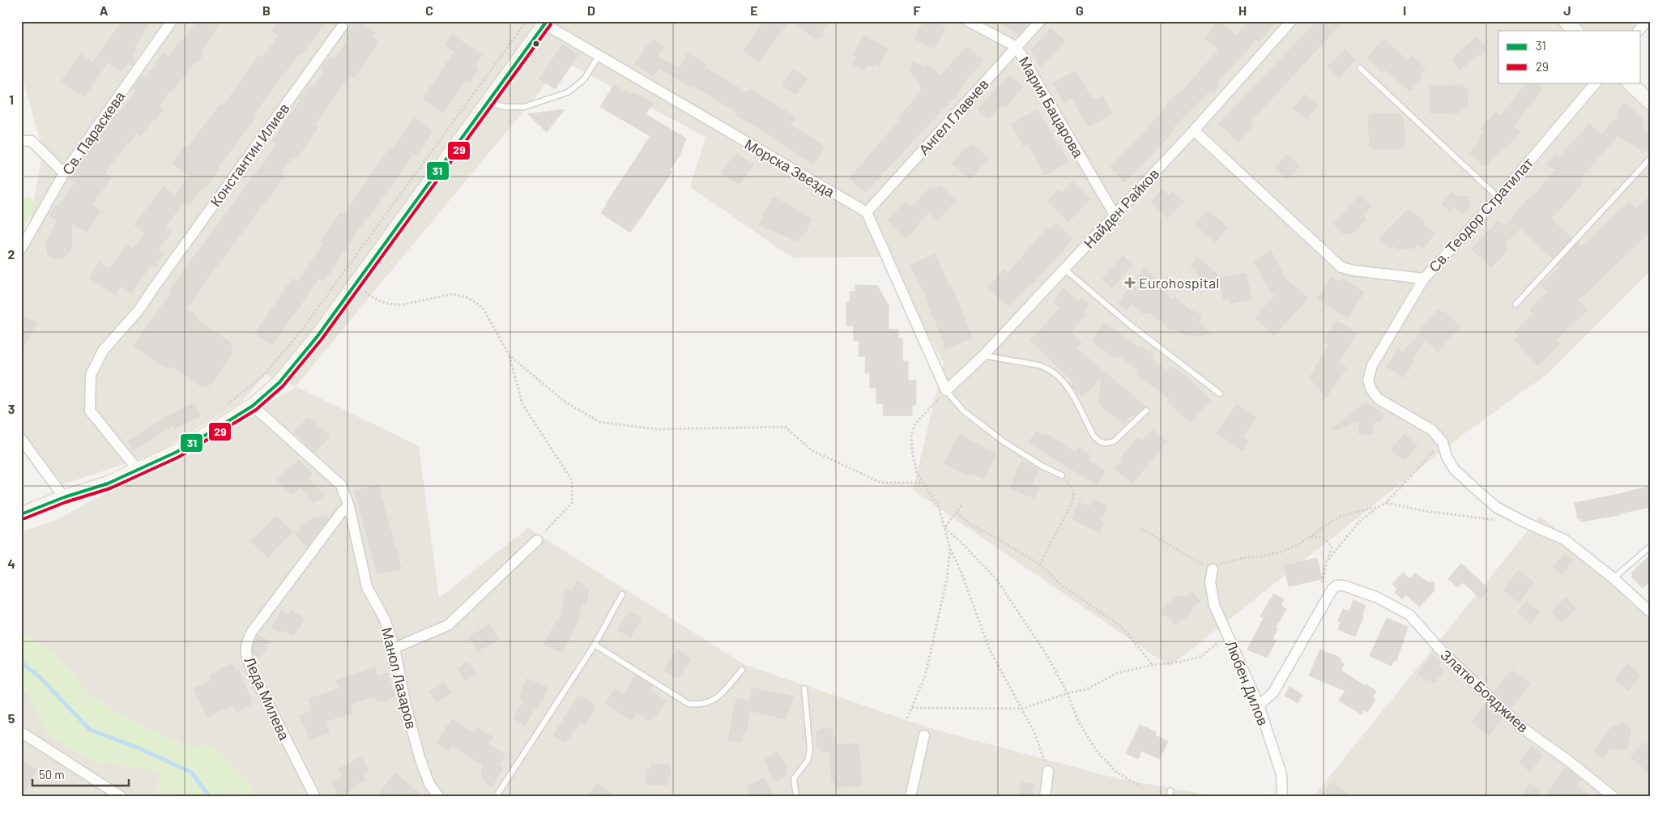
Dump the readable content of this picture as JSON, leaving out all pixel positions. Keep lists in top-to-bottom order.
{
  "streets": {
    "street": [
      "Мария Бацарова",
      "Ангел Главчев",
      "Св. Параскева",
      "Константин Илиев",
      "Морска Звезда",
      "Найден Райков",
      "Св. Теодор Стратилат",
      "Манол Лазаров",
      "Любен Дилов",
      "Златю Бояджиев",
      "Леда Милева"
    ]
  },
  "crossings": [
    ["Мария Бацарова", "Ангел Главчев"],
    ["Мария Бацарова", "Найден Райков"],
    ["Ангел Главчев", "Морска Звезда"],
    ["Найден Райков", "Св. Теодор Стратилат"],
    ["Манол Лазаров", "Леда Милева"],
    ["Любен Дилов", "Златю Бояджиев"]
  ],
  "places": {
    "health": ["Eurohospital"]
  },
  "lines": ["transit line 31", "transit line 29"],
  "legend": ["31", "29"],
  "scale_bar": "50 m",
  "grid": {
    "columns": [
      "A",
      "B",
      "C",
      "D",
      "E",
      "F",
      "G",
      "H",
      "I",
      "J"
    ],
    "rows": [
      "1",
      "2",
      "3",
      "4",
      "5"
    ]
  }
}
